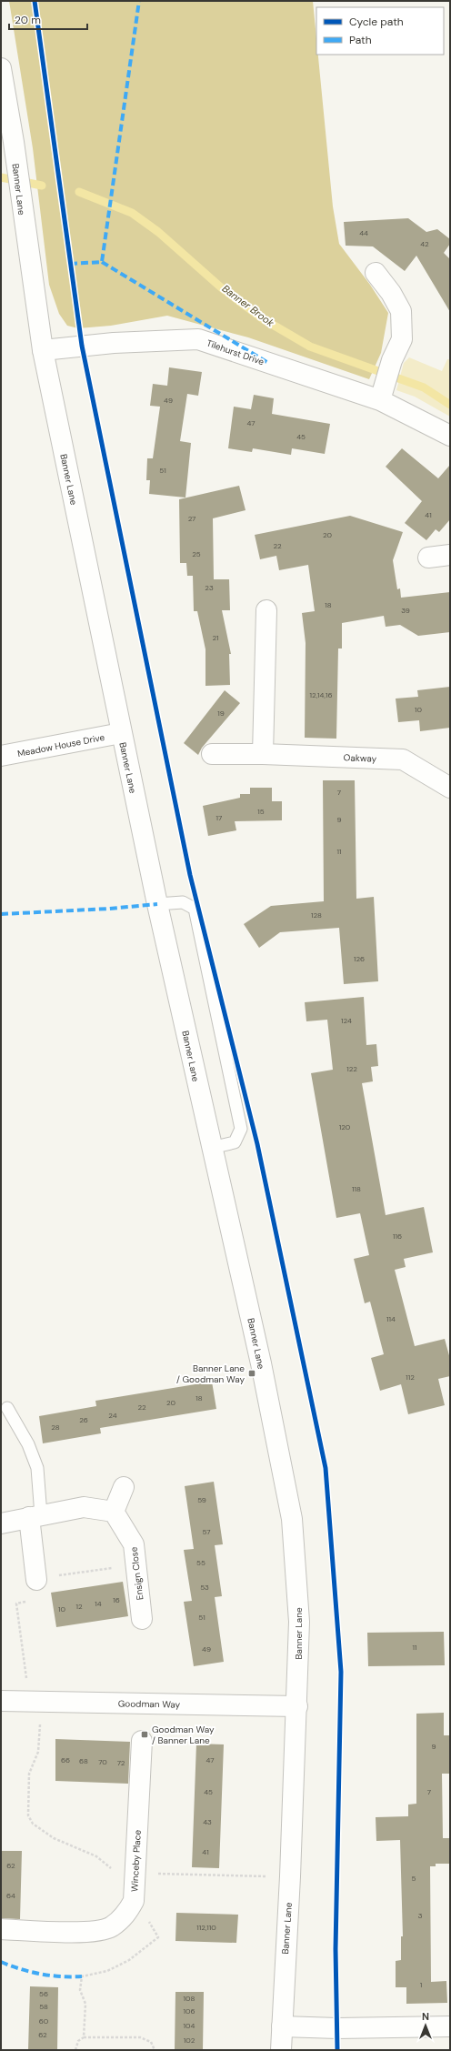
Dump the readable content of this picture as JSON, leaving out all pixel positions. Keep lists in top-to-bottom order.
{
  "streets": {
    "street": [
      "Banner Lane",
      "Tilehurst Drive",
      "Meadow House Drive",
      "Oakway",
      "Ensign Close",
      "Goodman Way",
      "Winceby Place"
    ]
  },
  "crossings": [
    ["Banner Lane", "Tilehurst Drive"],
    ["Banner Lane", "Meadow House Drive"],
    ["Banner Lane", "Goodman Way"]
  ],
  "water": ["Banner Brook"],
  "places": {
    "transit": ["Banner Lane / Goodman Way", "Goodman Way / Banner Lane"]
  },
  "house_numbers": [
    "44",
    "42",
    "49",
    "47",
    "45",
    "51",
    "41",
    "27",
    "20",
    "22",
    "25",
    "23",
    "18",
    "39",
    "21",
    "12,14,16",
    "10",
    "19",
    "7",
    "15",
    "17",
    "9",
    "11",
    "128",
    "126",
    "124",
    "122",
    "120",
    "118",
    "116",
    "114",
    "112",
    "18",
    "20",
    "22",
    "24",
    "26",
    "28",
    "59",
    "57",
    "55",
    "53",
    "16",
    "14",
    "12",
    "10",
    "51",
    "11",
    "49",
    "9",
    "66",
    "47",
    "68",
    "70",
    "72",
    "45",
    "7",
    "43",
    "41",
    "62",
    "5",
    "64",
    "3",
    "112,110",
    "1",
    "56",
    "108",
    "58",
    "106",
    "60",
    "104",
    "62",
    "102"
  ],
  "legend": ["Cycle path", "Path"],
  "scale_bar": "20 m",
  "north": "top"
}
